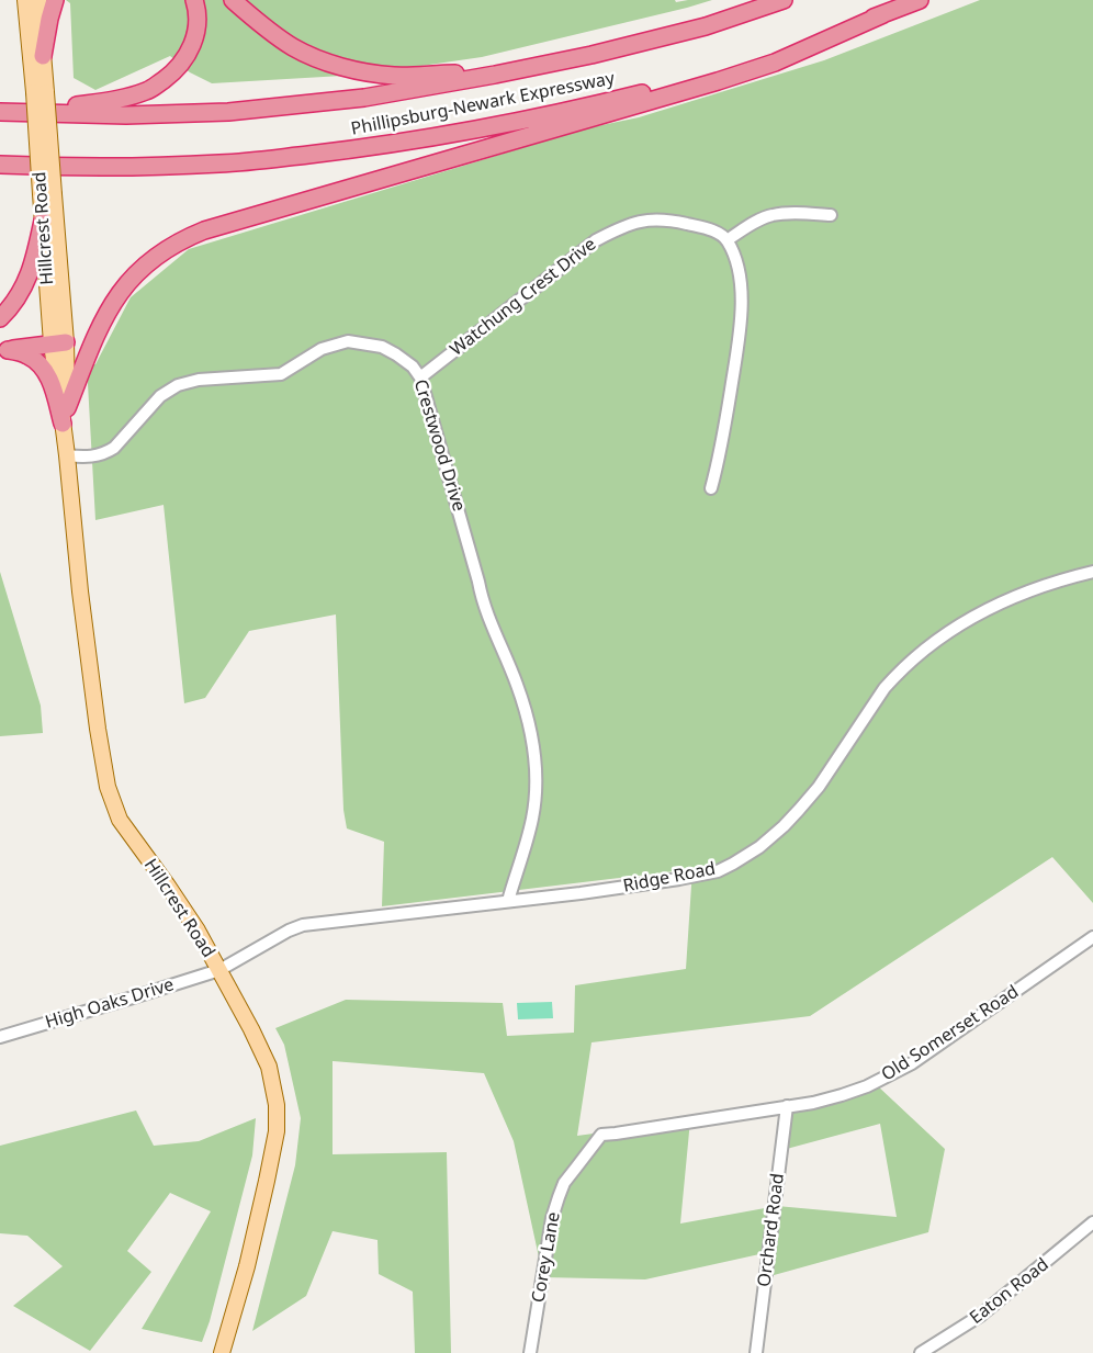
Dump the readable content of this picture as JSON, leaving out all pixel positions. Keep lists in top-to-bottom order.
{
  "streets": {
    "highway": ["Phillipsburg-Newark Expressway"],
    "main road": ["Hillcrest Road"],
    "street": [
      "Watchung Crest Drive",
      "Crestwood Drive",
      "Ridge Road",
      "High Oaks Drive",
      "Old Somerset Road",
      "Orchard Road",
      "Corey Lane",
      "Eaton Road"
    ]
  },
  "crossings": [
    ["Hillcrest Road", "Crestwood Drive"],
    ["Hillcrest Road", "Ridge Road"],
    ["Hillcrest Road", "High Oaks Drive"],
    ["Watchung Crest Drive", "Crestwood Drive"],
    ["Crestwood Drive", "Ridge Road"],
    ["Ridge Road", "High Oaks Drive"],
    ["Old Somerset Road", "Orchard Road"],
    ["Old Somerset Road", "Corey Lane"]
  ]
}
